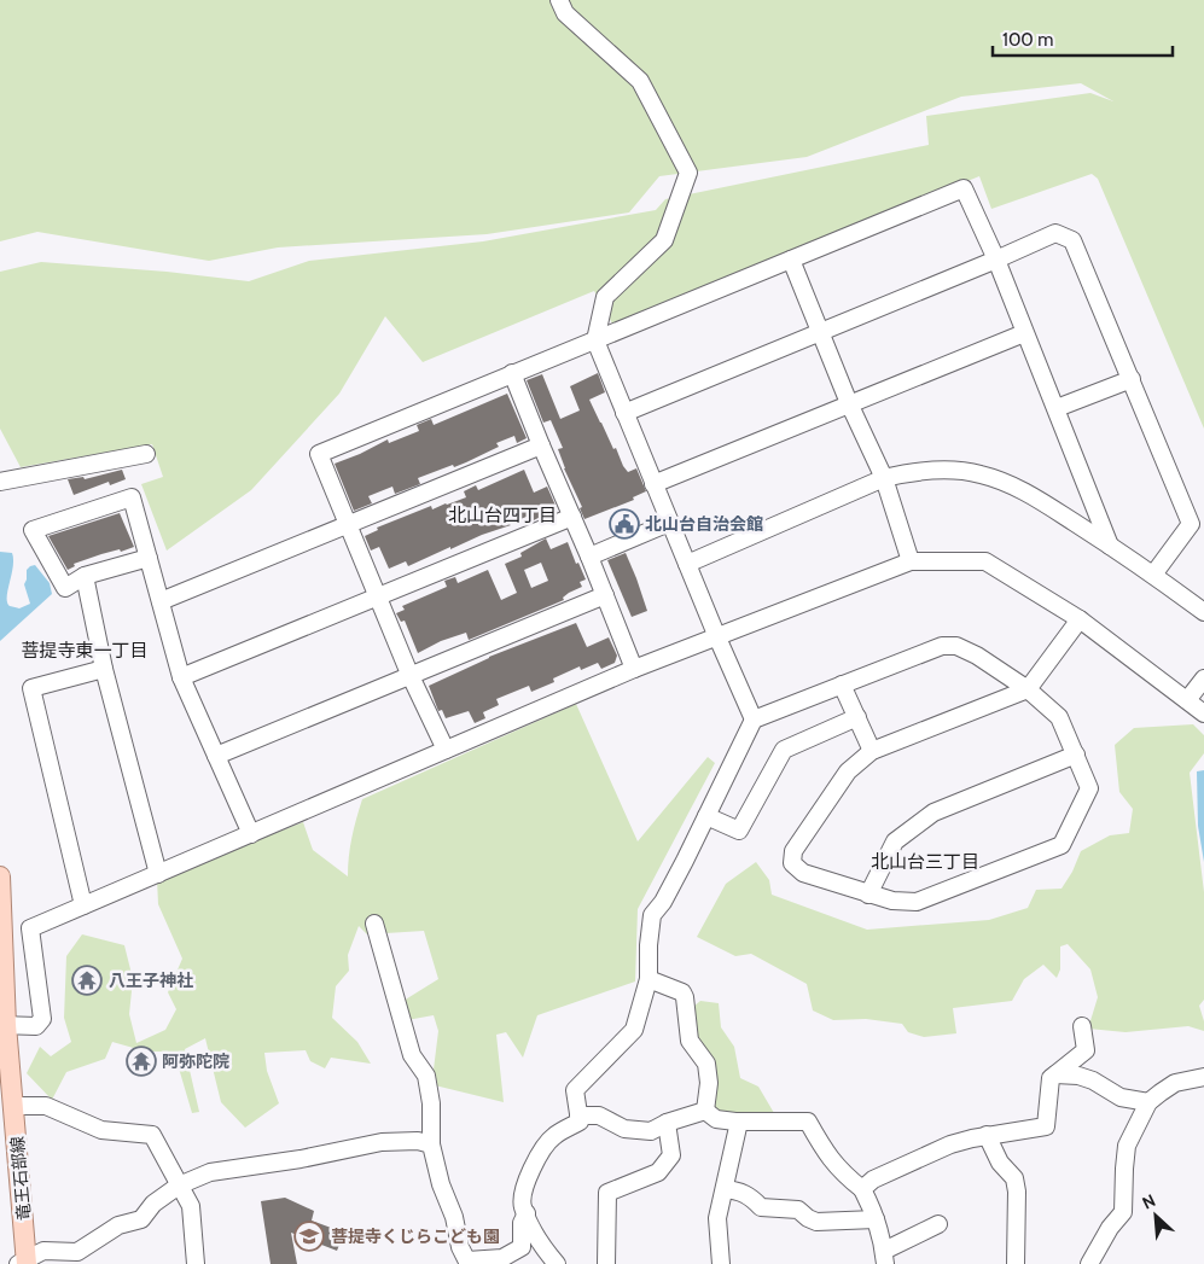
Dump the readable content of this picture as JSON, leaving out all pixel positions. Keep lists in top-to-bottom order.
{
  "streets": {
    "main road": ["竜王石部線"]
  },
  "districts": ["北山台四丁目", "菩提寺東一丁目", "北山台三丁目"],
  "places": {
    "public building": ["北山台自治会館"],
    "temple": ["八王子神社", "阿弥陀院"],
    "school or university": ["菩提寺くじらこども園"]
  },
  "scale_bar": "100 m",
  "north": "top left"
}
